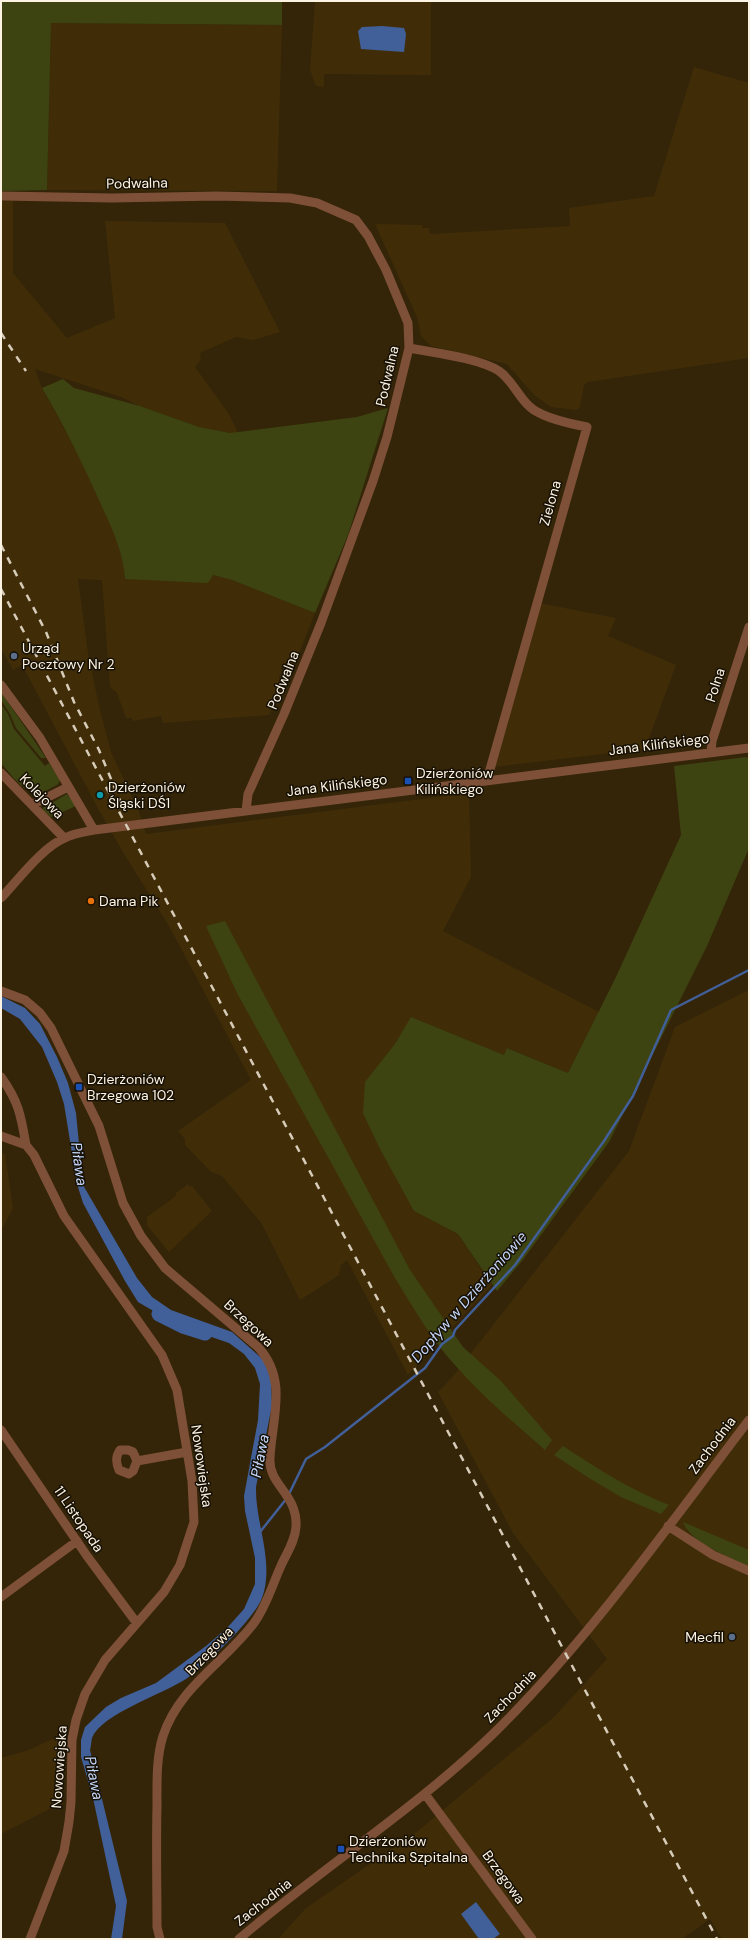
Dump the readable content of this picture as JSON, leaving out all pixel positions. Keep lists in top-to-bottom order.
{
  "streets": {
    "street": [
      "Podwalna",
      "Zielona",
      "Polna",
      "Jana Kilińskiego",
      "Kolejowa",
      "Brzegowa",
      "Zachodnia",
      "Nowowiejska",
      "11 Listopada"
    ]
  },
  "crossings": [
    ["Podwalna", "Zielona"],
    ["Podwalna", "Jana Kilińskiego"],
    ["Zielona", "Jana Kilińskiego"],
    ["Polna", "Jana Kilińskiego"],
    ["Jana Kilińskiego", "Kolejowa"],
    ["Brzegowa", "Zachodnia"],
    ["Nowowiejska", "11 Listopada"]
  ],
  "water": ["Piława", "Dopływ w Dzierżoniowie"],
  "places": {
    "other": [
      "Urząd Pocztowy Nr 2",
      "Dzierżoniów Śląski DŚ1",
      "Dama Pik",
      "Mecfil"
    ],
    "transit": ["Dzierżoniów Kilińskiego", "Dzierżoniów Brzegowa 102", "Dzierżoniów Technika Szpitalna"]
  }
}
